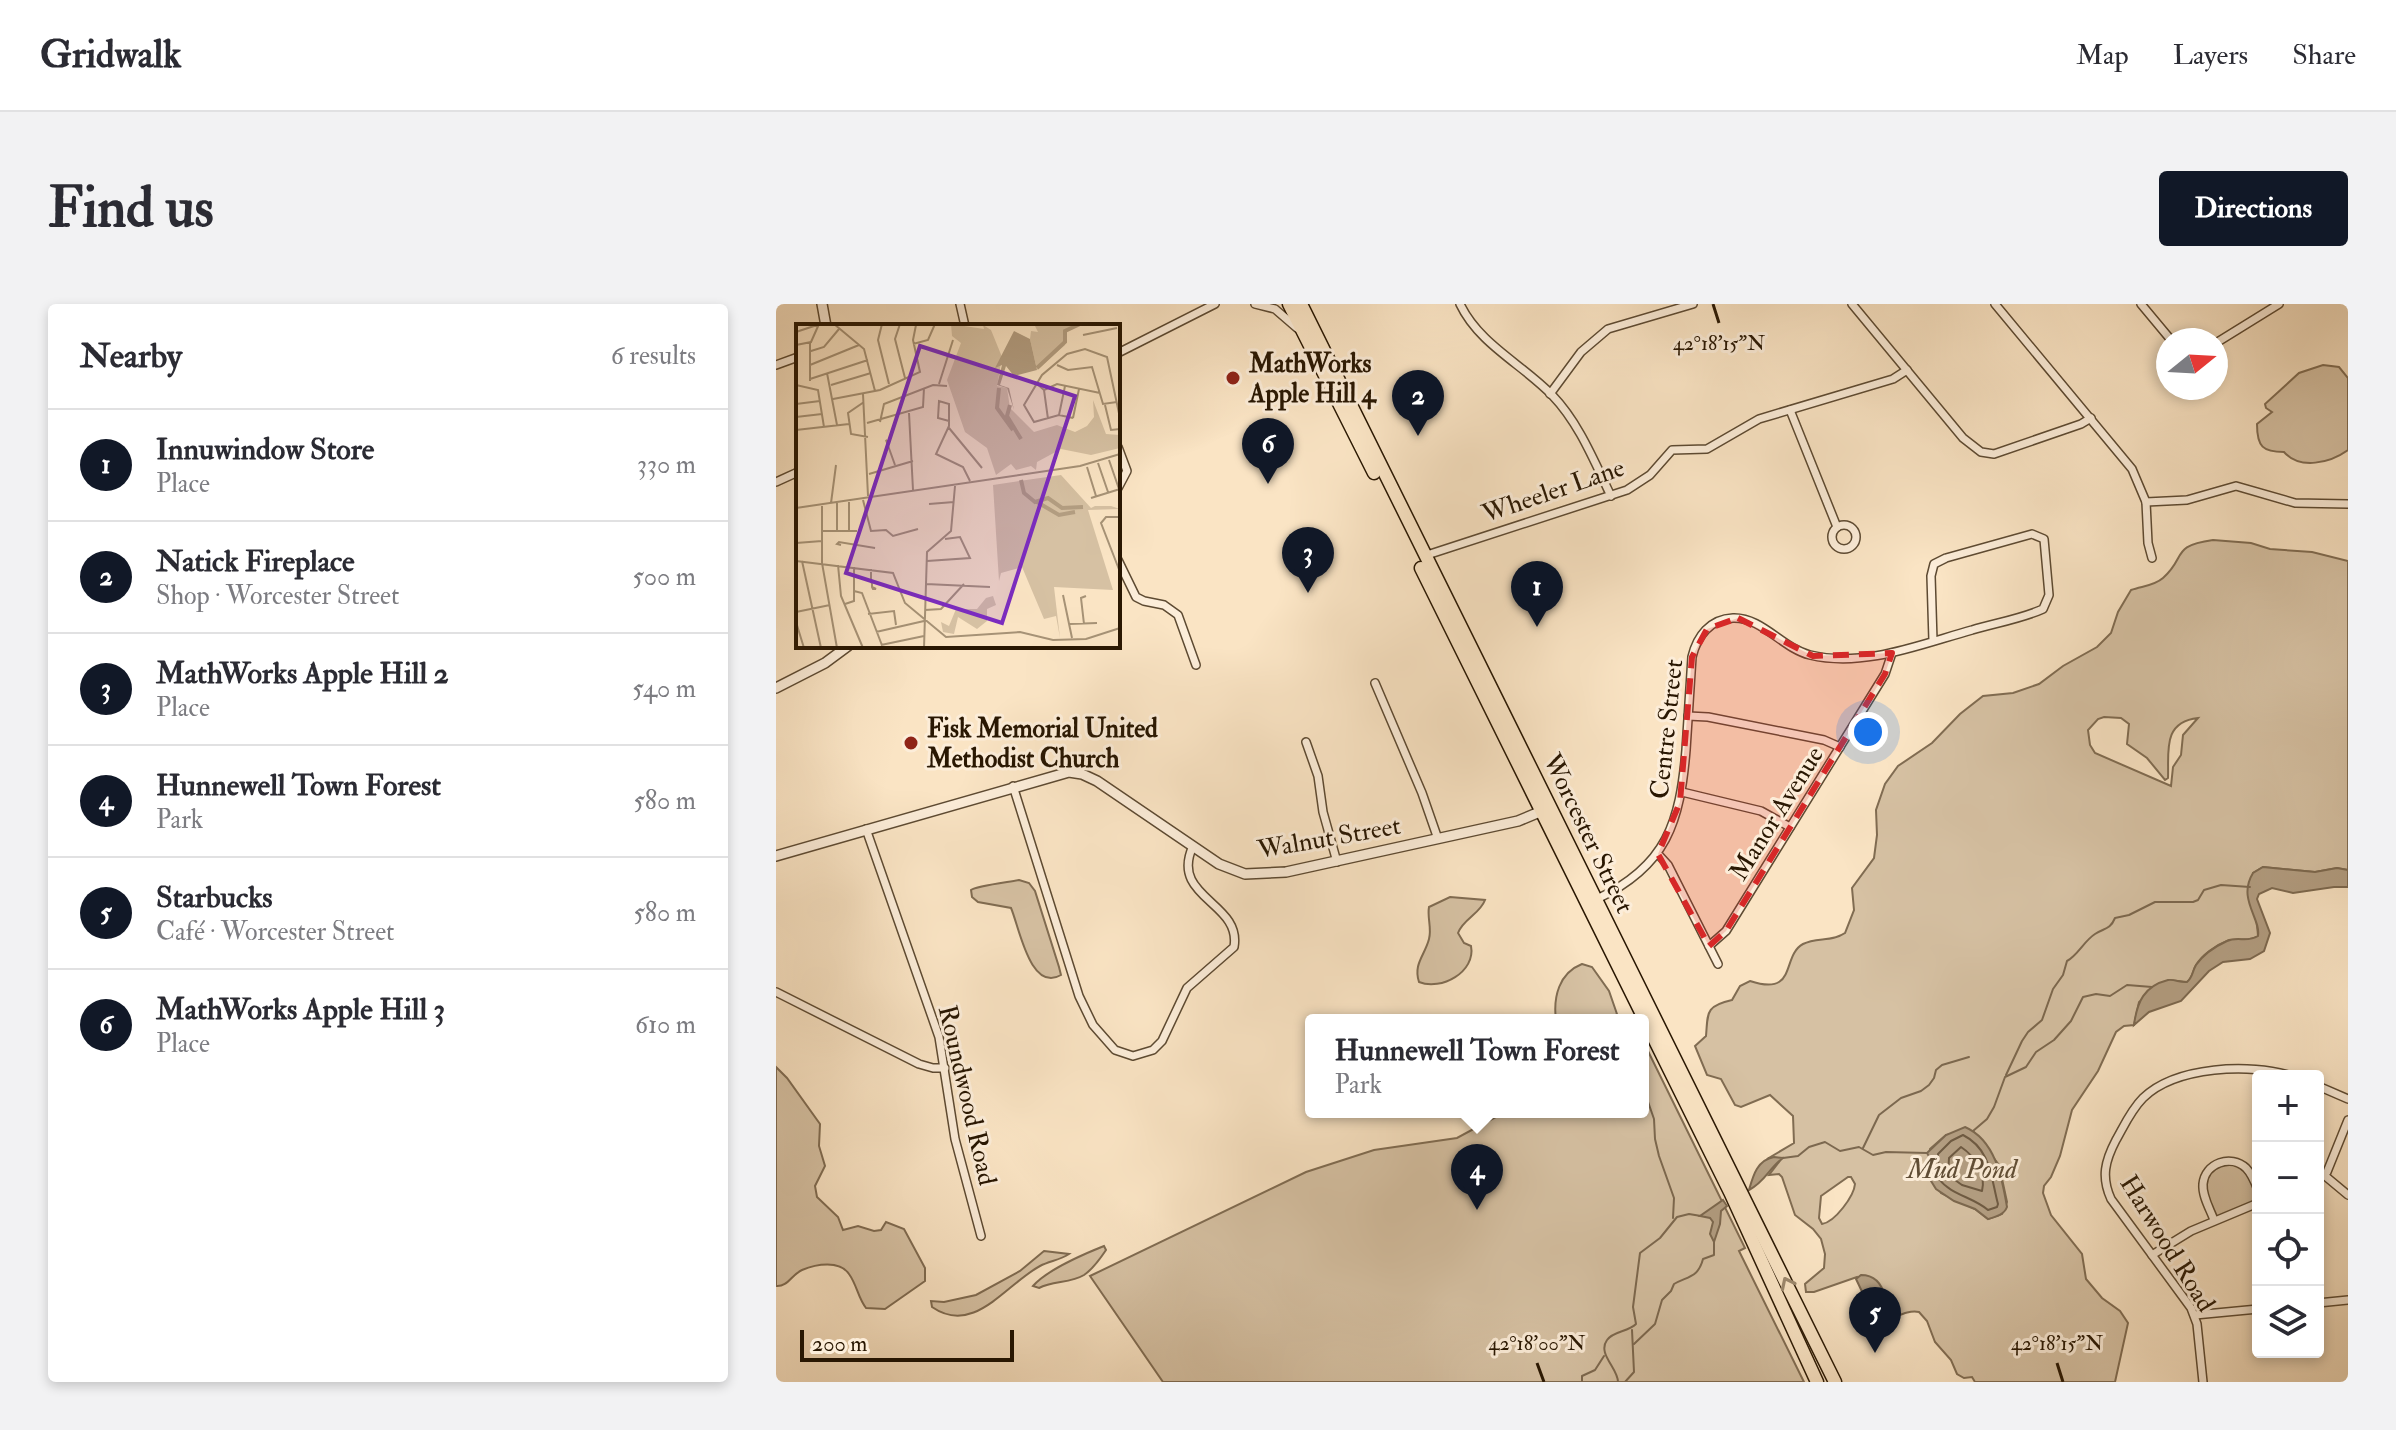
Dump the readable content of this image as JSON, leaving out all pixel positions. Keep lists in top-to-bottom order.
{
  "streets": {
    "highway": ["Worcester Street"],
    "street": [
      "Wheeler Lane",
      "Centre Street",
      "Manor Avenue",
      "Walnut Street",
      "Roundwood Road",
      "Harwood Road"
    ]
  },
  "crossings": [
    ["Wheeler Lane", "Worcester Street"],
    ["Centre Street", "Manor Avenue"],
    ["Centre Street", "Worcester Street"],
    ["Worcester Street", "Walnut Street"],
    ["Walnut Street", "Roundwood Road"]
  ],
  "water": ["Mud Pond"],
  "places": ["MathWorks Apple Hill 4", "Fisk Memorial United Methodist Church"],
  "scale_bar": "200 m",
  "north": "right",
  "page": {
    "header": "Gridwalk",
    "nav": ["Map", "Layers", "Share"],
    "buttons": "Directions",
    "title": "Find us",
    "heading": ["Nearby", "6 results"],
    "pins": [
      "2",
      "6",
      "3",
      "1",
      "4",
      "5"
    ],
    "list": [
      {
        "mark": "1",
        "name": "Innuwindow Store",
        "note": "Place",
        "value": "330 m"
      },
      {
        "mark": "2",
        "name": "Natick Fireplace",
        "note": "Shop · Worcester Street",
        "value": "500 m"
      },
      {
        "mark": "3",
        "name": "MathWorks Apple Hill 2",
        "note": "Place",
        "value": "540 m"
      },
      {
        "mark": "4",
        "name": "Hunnewell Town Forest",
        "note": "Park",
        "value": "580 m"
      },
      {
        "mark": "5",
        "name": "Starbucks",
        "note": "Café · Worcester Street",
        "value": "580 m"
      },
      {
        "mark": "6",
        "name": "MathWorks Apple Hill 3",
        "note": "Place",
        "value": "610 m"
      }
    ],
    "popup": ["Hunnewell Town Forest", "Park"],
    "map_buttons": ["+", "−"],
    "scale": "200 m"
  },
  "coordinates": ["42°18'15\"N", "42°18'00\"N"]
}
